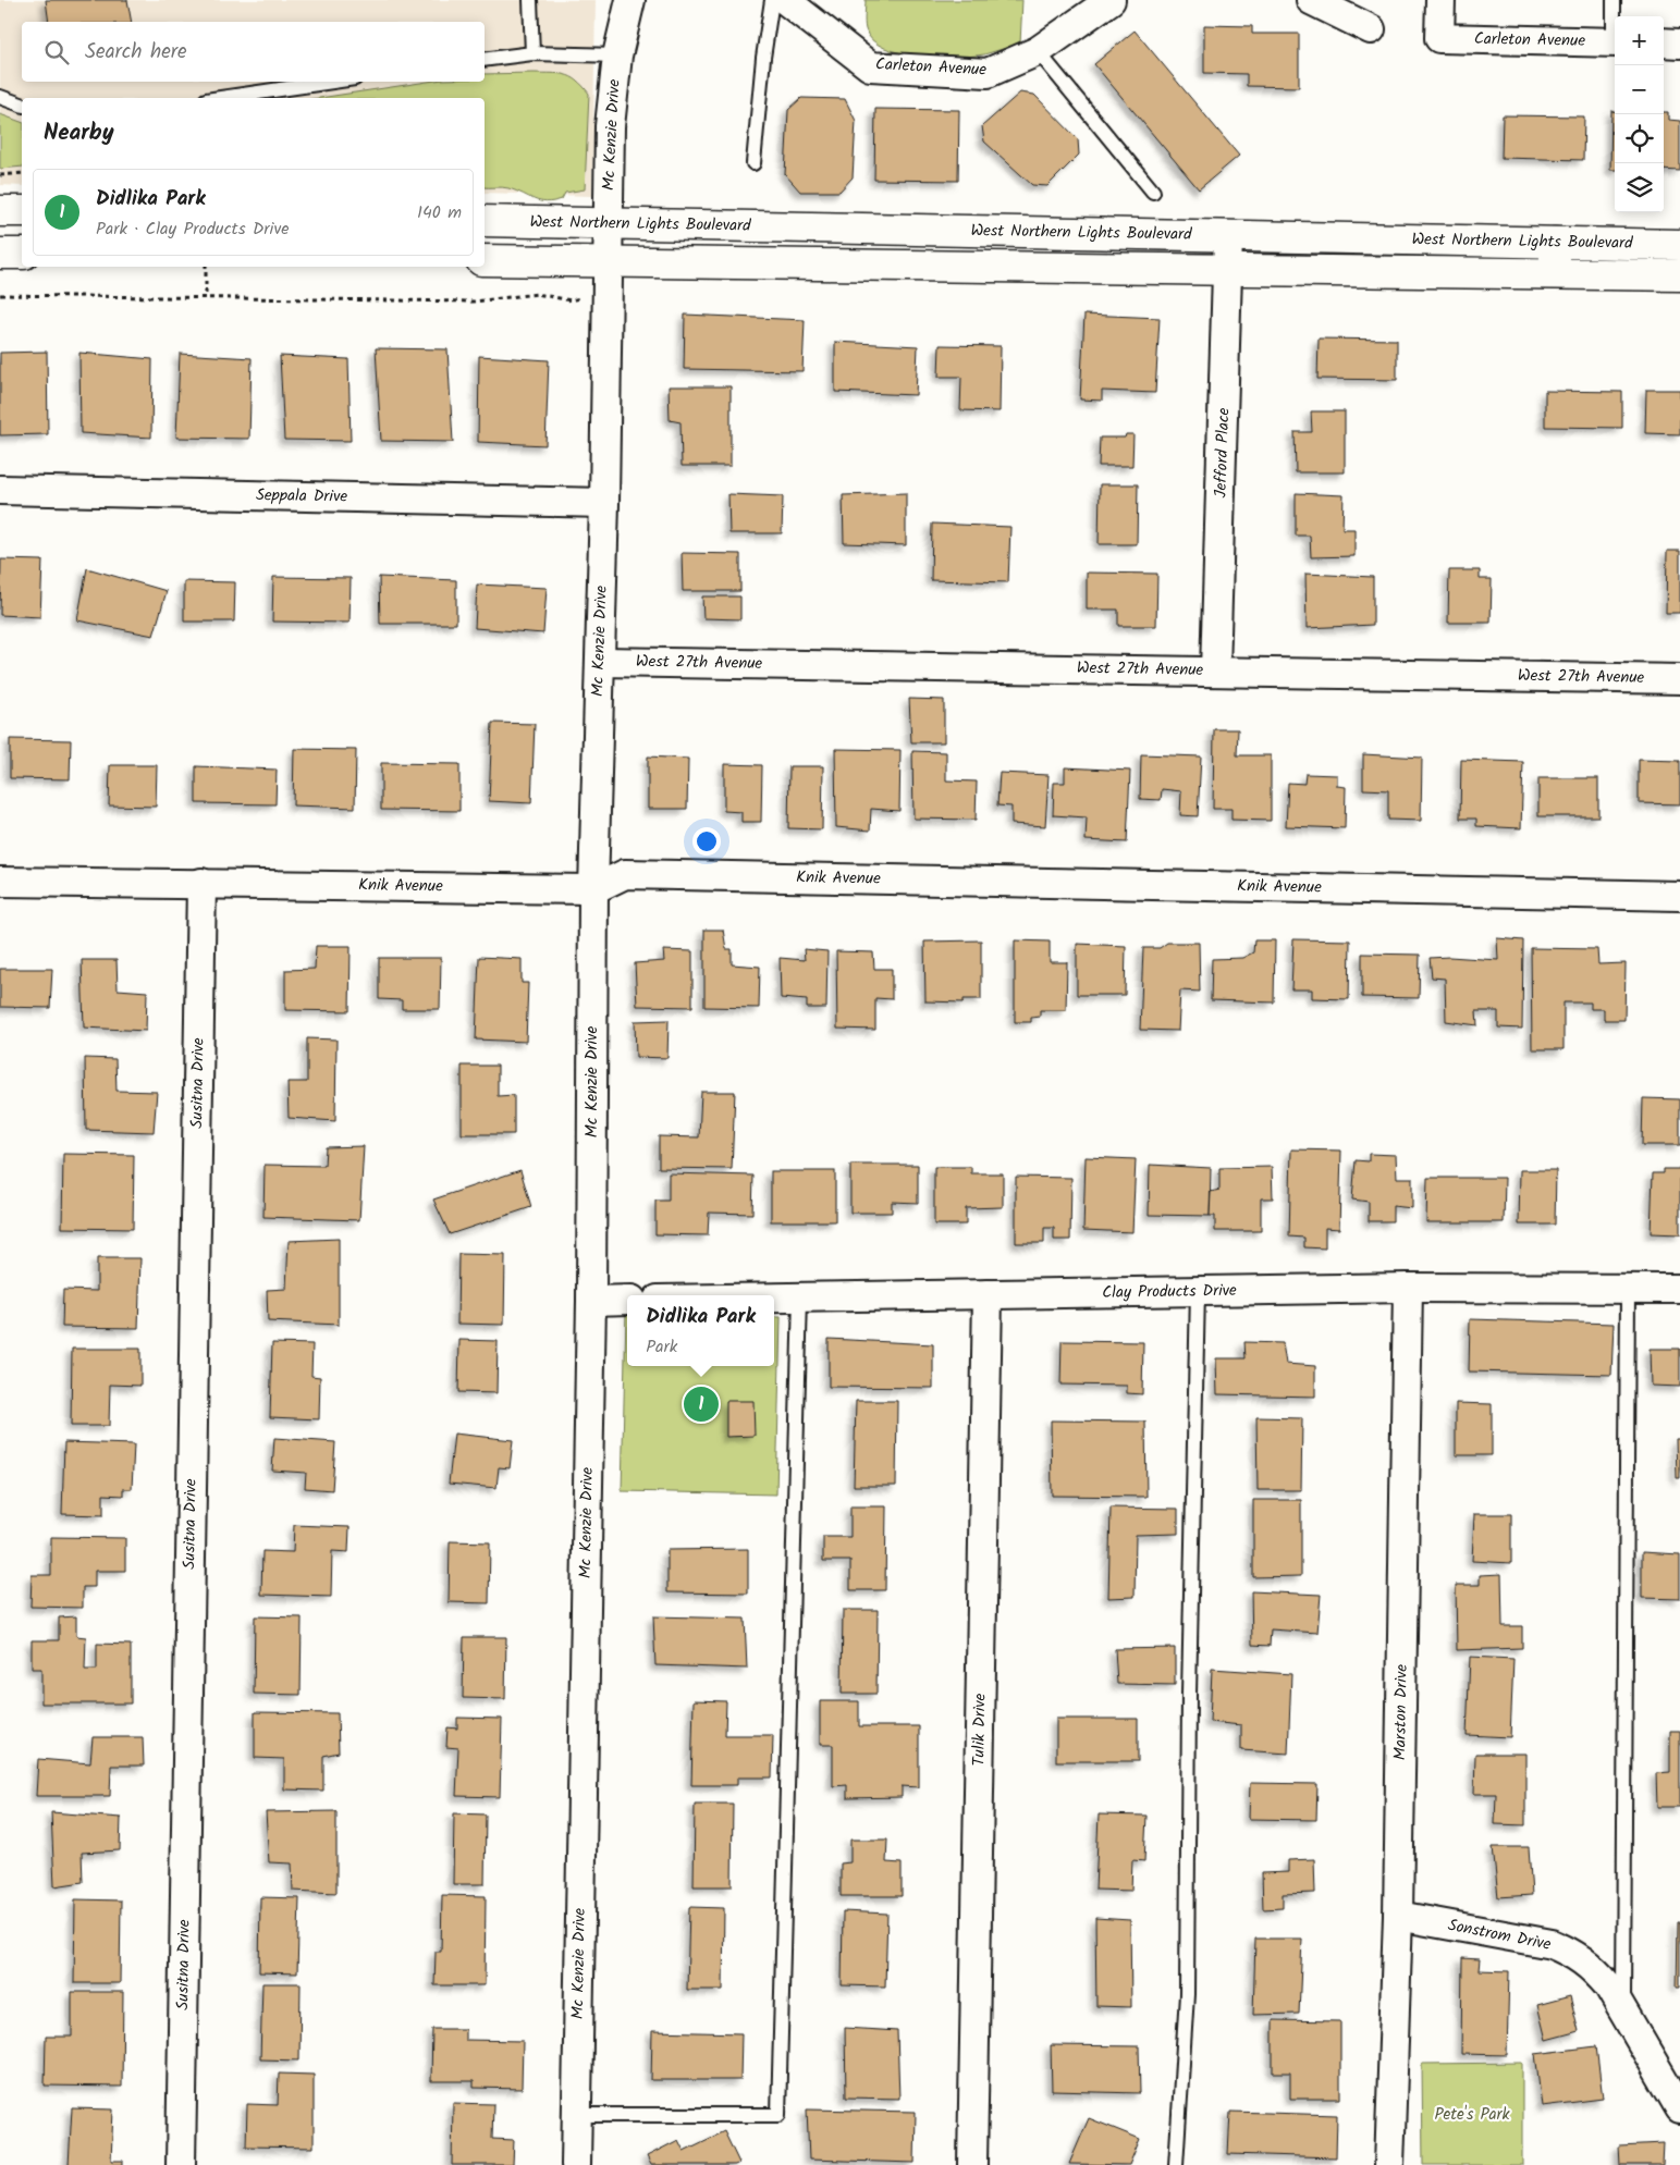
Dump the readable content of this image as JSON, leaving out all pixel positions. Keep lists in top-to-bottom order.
{
  "streets": {
    "street": [
      "Carleton Avenue",
      "Mc Kenzie Drive",
      "West Northern Lights Boulevard",
      "Jefford Place",
      "Seppala Drive",
      "West 27th Avenue",
      "Knik Avenue",
      "Susitna Drive",
      "Clay Products Drive",
      "Marston Drive",
      "Tulik Drive",
      "Sonstrom Drive"
    ]
  },
  "crossings": [
    ["Mc Kenzie Drive", "West Northern Lights Boulevard"],
    ["Mc Kenzie Drive", "Seppala Drive"],
    ["Mc Kenzie Drive", "West 27th Avenue"],
    ["Mc Kenzie Drive", "Knik Avenue"],
    ["West Northern Lights Boulevard", "Jefford Place"],
    ["Jefford Place", "West 27th Avenue"],
    ["Knik Avenue", "Susitna Drive"],
    ["Clay Products Drive", "Marston Drive"],
    ["Clay Products Drive", "Tulik Drive"],
    ["Marston Drive", "Sonstrom Drive"]
  ],
  "parks": ["Pete's Park"],
  "page": {
    "map_buttons": ["+", "−"],
    "search": "Search here",
    "heading": "Nearby",
    "list": [
      {
        "mark": "1",
        "name": "Didlika Park",
        "note": "Park · Clay Products Drive",
        "value": "140 m"
      }
    ],
    "popup": ["Didlika Park", "Park"],
    "pins": "1"
  }
}
